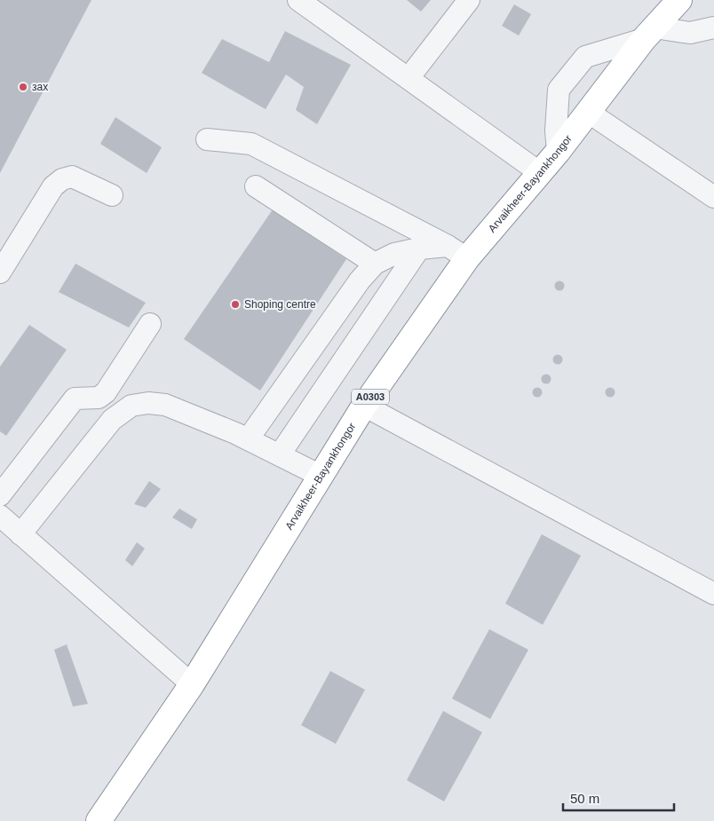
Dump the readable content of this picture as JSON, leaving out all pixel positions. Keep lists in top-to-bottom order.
{
  "streets": {
    "highway": ["Arvaikheer-Bayankhongor", "A0303"]
  },
  "places": ["зах", "Shoping centre"],
  "scale_bar": "50 m"
}
